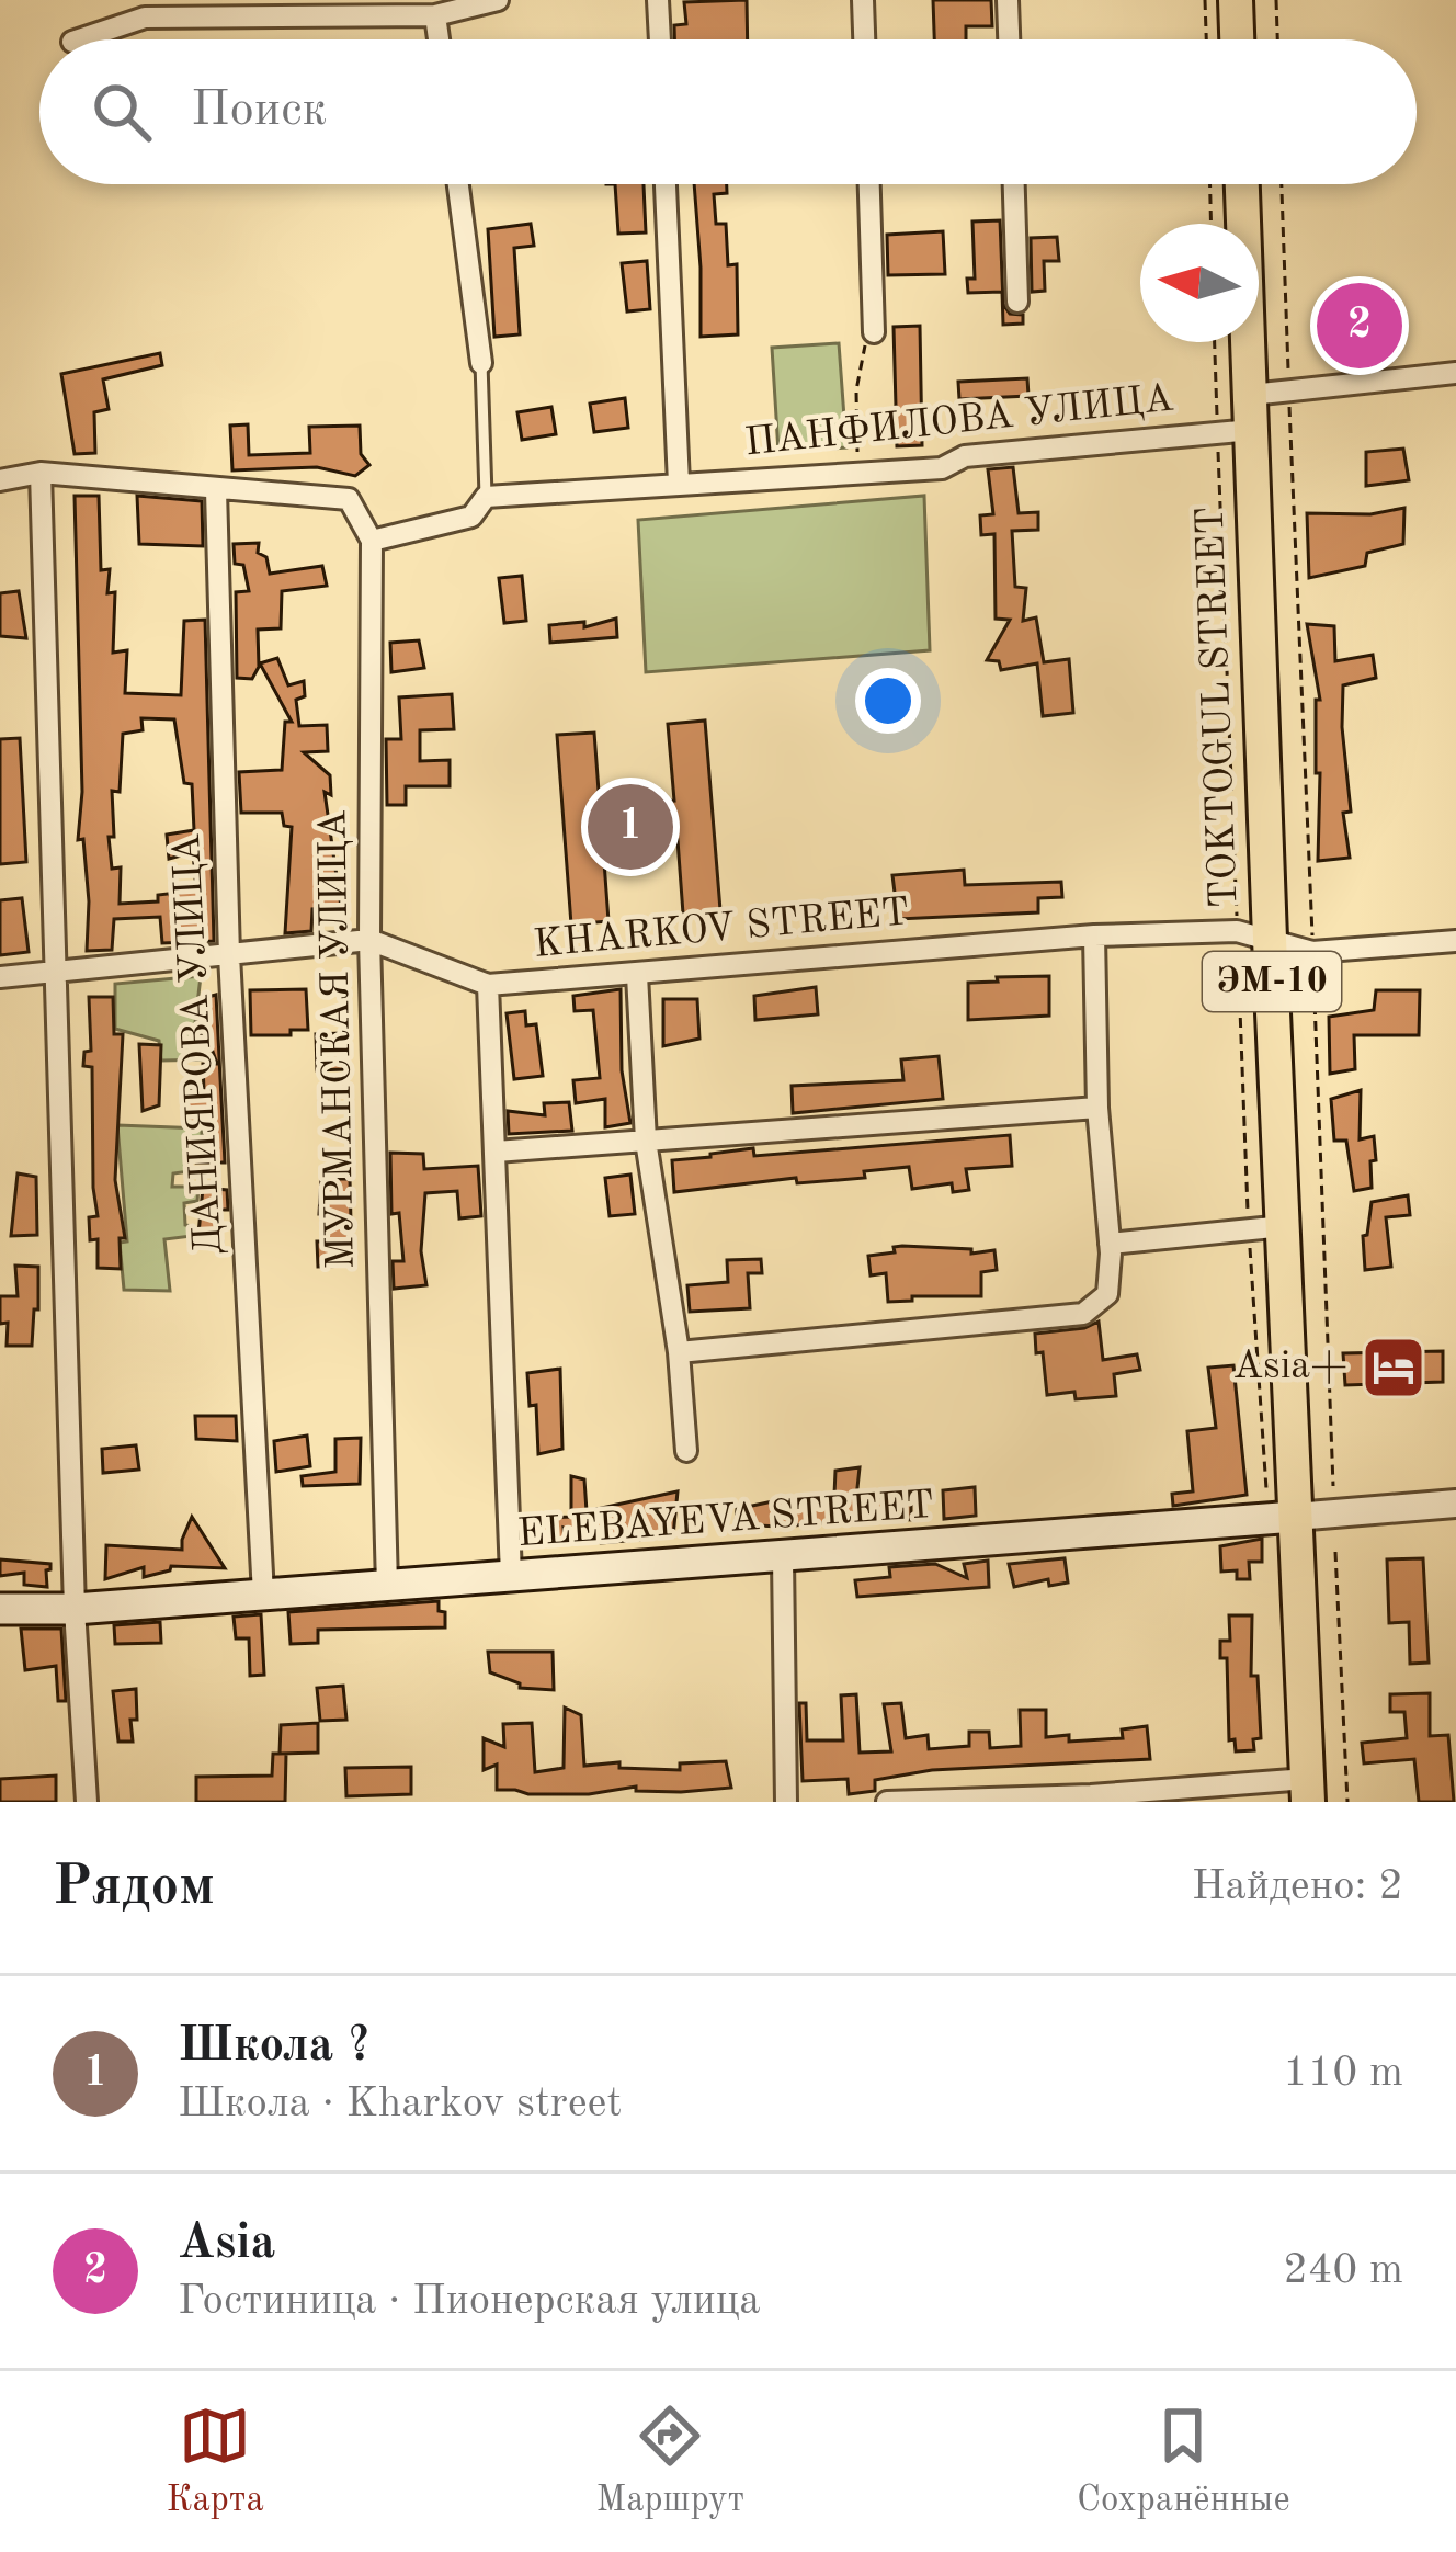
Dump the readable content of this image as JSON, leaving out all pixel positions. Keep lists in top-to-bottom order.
{
  "streets": {
    "highway": ["TOKTOGUL STREET", "ЭМ-10"],
    "main road": ["ELEBAYEVA STREET"],
    "street": [
      "ПАНФИЛОВА УЛИЦА",
      "KHARKOV STREET",
      "МУРМАНСКАЯ УЛИЦА",
      "ДАНИЯРОВА УЛИЦА"
    ]
  },
  "crossings": [
    ["ПАНФИЛОВА УЛИЦА", "TOKTOGUL STREET"],
    ["ПАНФИЛОВА УЛИЦА", "МУРМАНСКАЯ УЛИЦА"],
    ["TOKTOGUL STREET", "KHARKOV STREET"],
    ["TOKTOGUL STREET", "ELEBAYEVA STREET"],
    ["KHARKOV STREET", "МУРМАНСКАЯ УЛИЦА"],
    ["KHARKOV STREET", "ДАНИЯРОВА УЛИЦА"],
    ["МУРМАНСКАЯ УЛИЦА", "ДАНИЯРОВА УЛИЦА"],
    ["МУРМАНСКАЯ УЛИЦА", "ELEBAYEVA STREET"],
    ["ДАНИЯРОВА УЛИЦА", "ELEBAYEVA STREET"]
  ],
  "places": {
    "hotel": ["Asia+"]
  },
  "north": "left",
  "page": {
    "search": "Поиск",
    "pins": ["2", "1"],
    "heading": ["Рядом", "Найдено: 2"],
    "list": [
      {
        "mark": "1",
        "name": "Школа ?",
        "note": "Школа · Kharkov street",
        "value": "110 m"
      },
      {
        "mark": "2",
        "name": "Asia",
        "note": "Гостиница · Пионерская улица",
        "value": "240 m"
      }
    ],
    "nav": ["Карта", "Маршрут", "Сохранённые"]
  }
}
